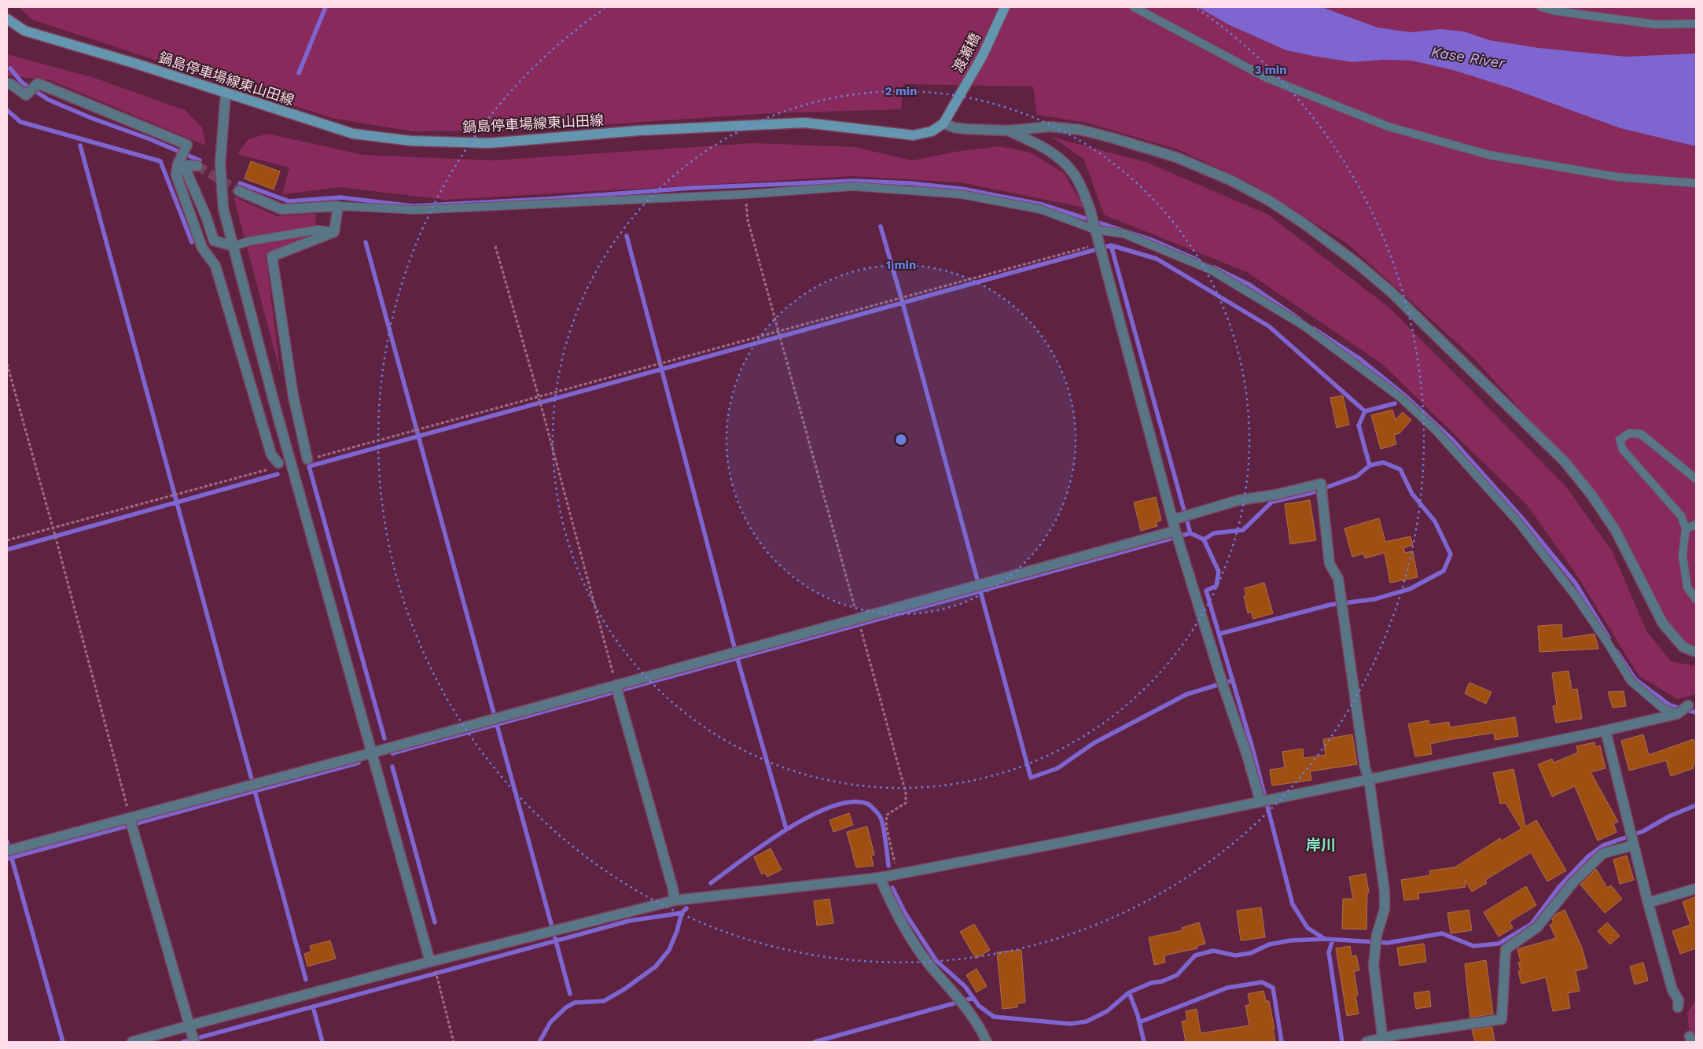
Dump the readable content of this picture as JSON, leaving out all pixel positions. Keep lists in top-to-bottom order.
{
  "streets": {
    "main road": ["渡瀬橋", "鍋島停車場線東山田線"]
  },
  "crossings": [
    ["渡瀬橋", "鍋島停車場線東山田線"]
  ],
  "districts": ["岸川"],
  "water": ["Kase River"],
  "rings": ["3 min", "2 min", "1 min"]
}
